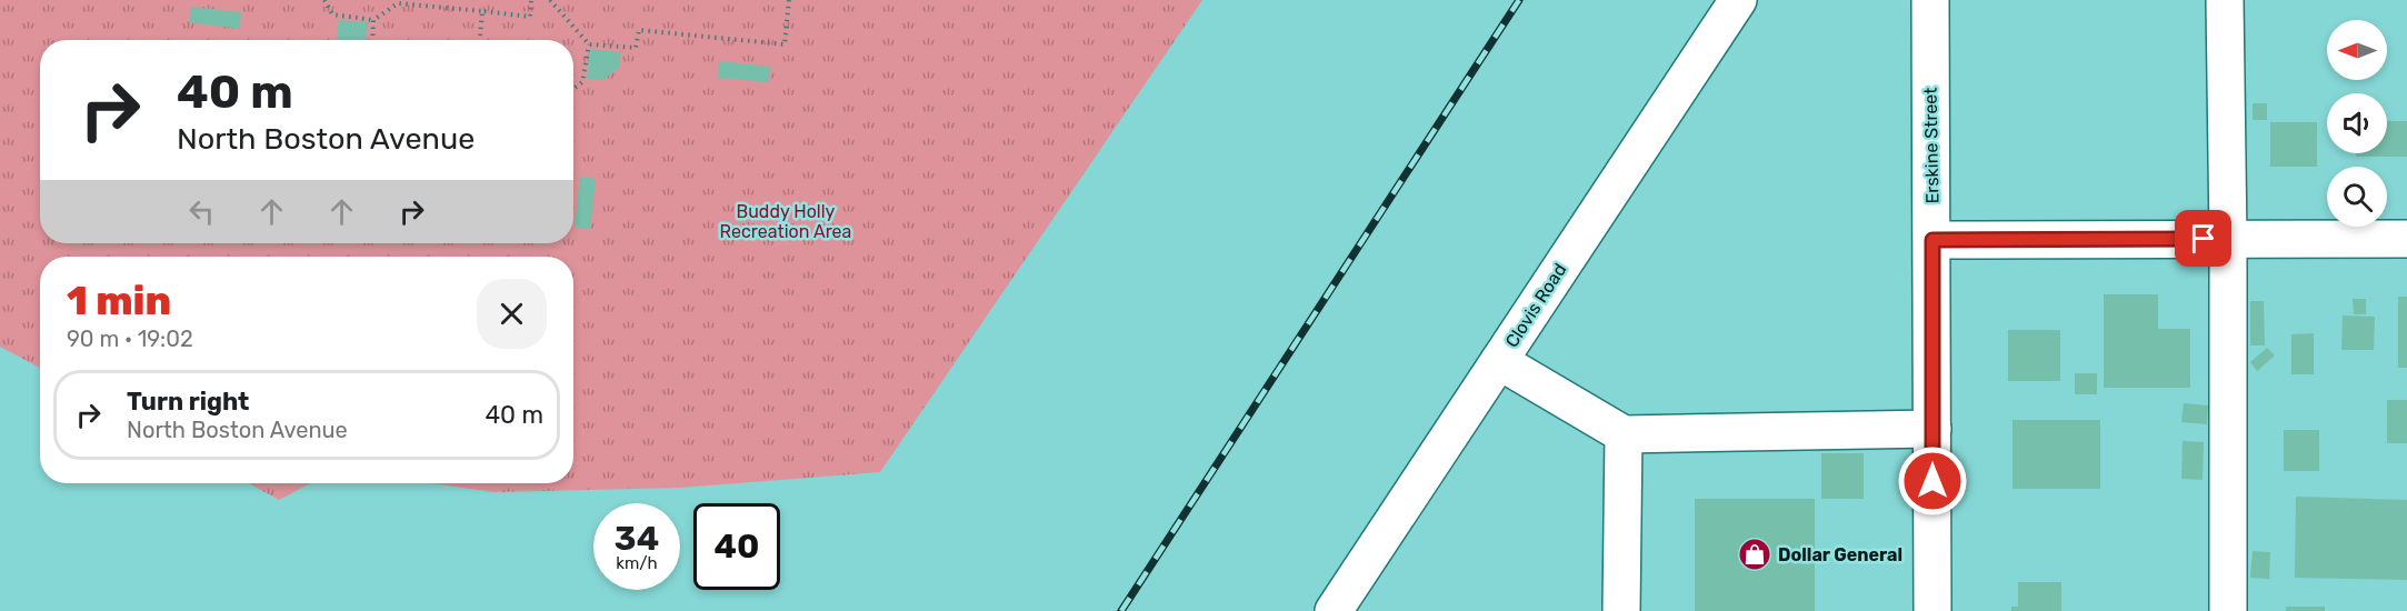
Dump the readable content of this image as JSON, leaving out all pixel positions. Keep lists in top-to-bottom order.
{
  "streets": {
    "main road": ["Erskine Street", "Clovis Road"]
  },
  "parks": ["Buddy Holly Recreation Area"],
  "places": {
    "shop": ["Dollar General"]
  },
  "north": "left",
  "page": {
    "turn": ["40 m", "North Boston Avenue"],
    "heading": ["1 min", "90 m · 19:02"],
    "list": [
      {
        "name": "Turn right",
        "note": "North Boston Avenue",
        "value": "40 m"
      }
    ],
    "speed": "34 km/h",
    "limit": "40"
  }
}
